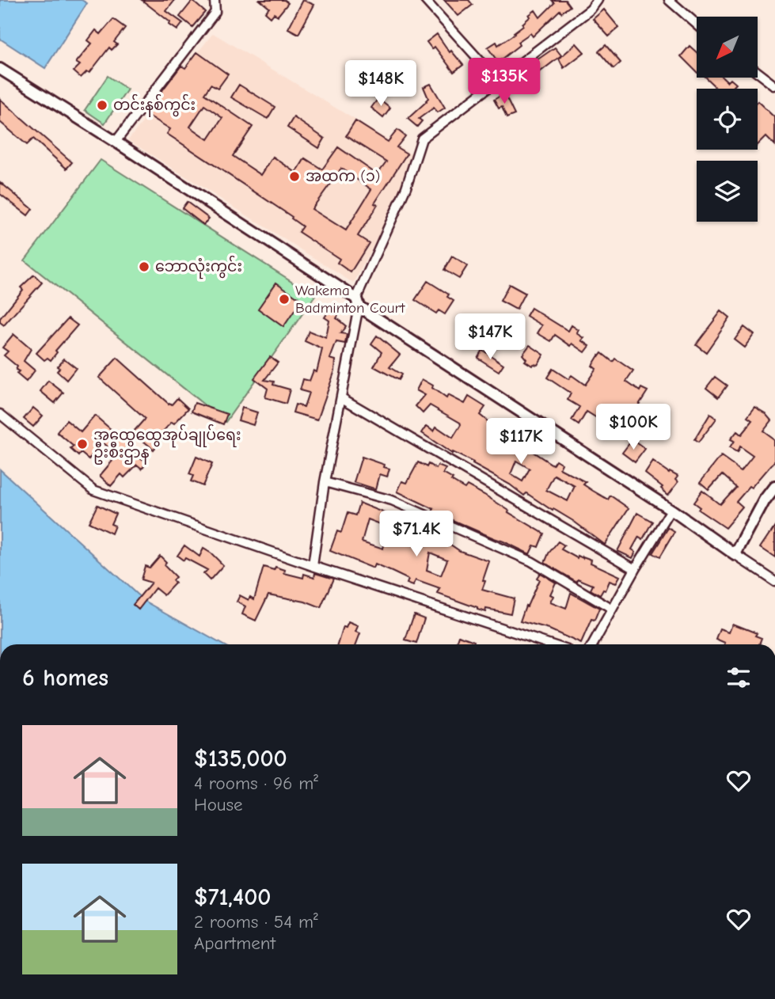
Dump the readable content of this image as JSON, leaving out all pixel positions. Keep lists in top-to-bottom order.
{
  "places": [
    "တင်းနစ်ကွင်း",
    "အထက (၁)",
    "ဘောလုံးကွင်း",
    "Wakema Badminton Court",
    "အထွေထွေအုပ်ချုပ်ရေး ဦးစီးဌာန"
  ],
  "north": "bottom left",
  "page": {
    "price": [
      "$135K",
      "$148K",
      "$147K",
      "$100K",
      "$117K",
      "$71.4K"
    ],
    "heading": "6 homes",
    "list": [
      {
        "name": "$135,000",
        "note": "4 rooms · 96 m² · House"
      },
      {
        "name": "$71,400",
        "note": "2 rooms · 54 m² · Apartment"
      }
    ]
  }
}
